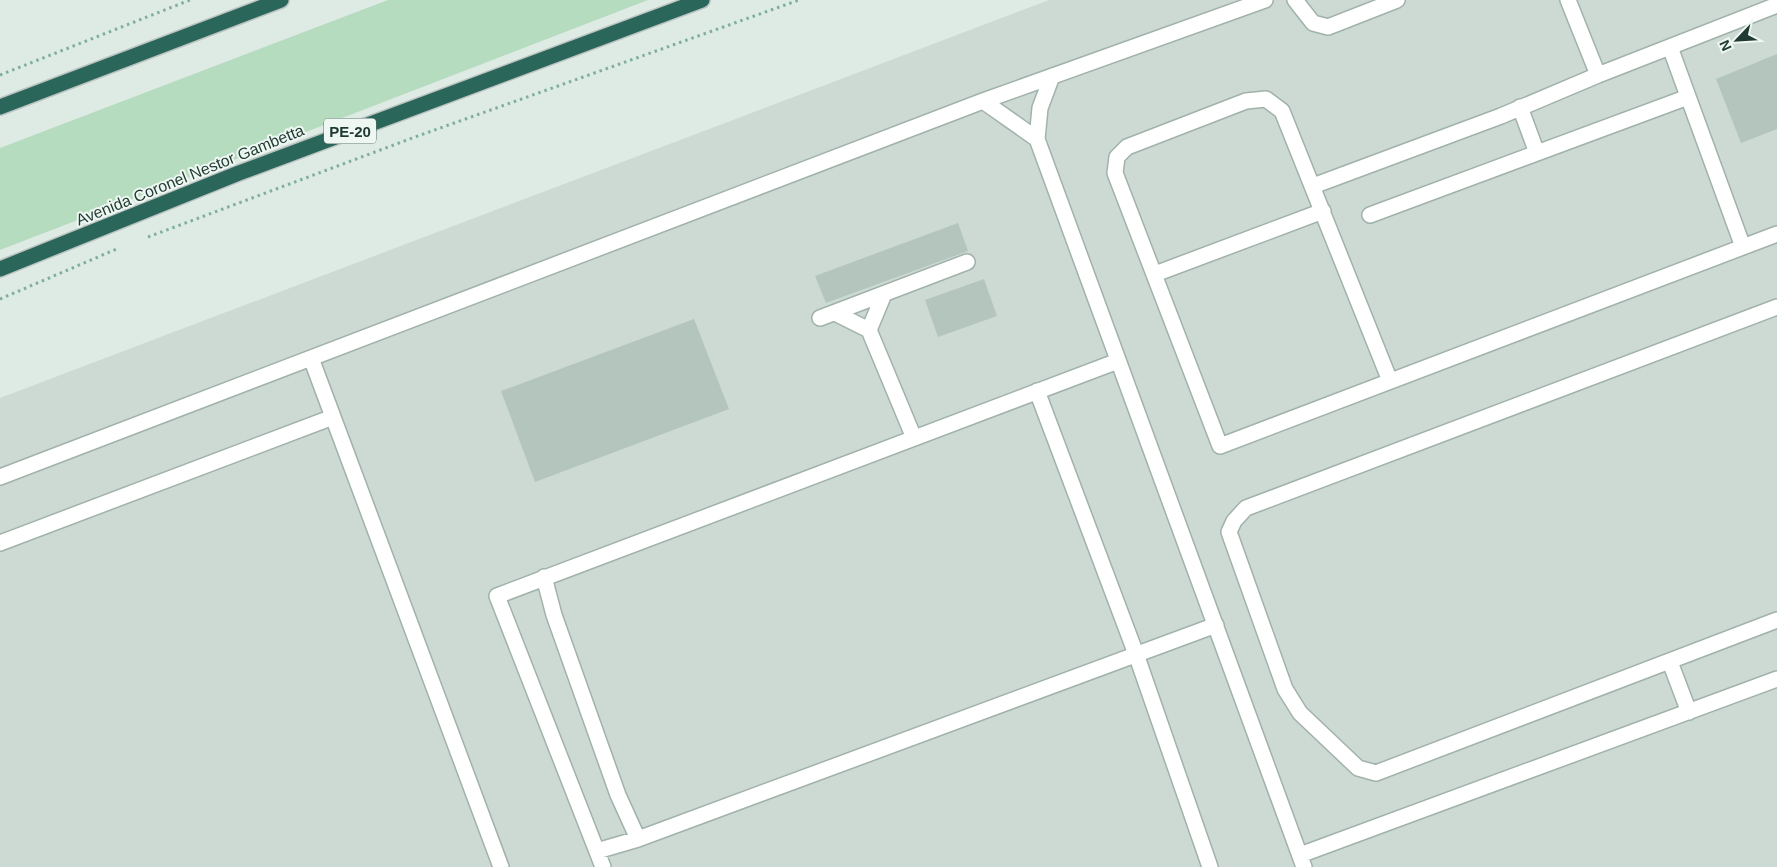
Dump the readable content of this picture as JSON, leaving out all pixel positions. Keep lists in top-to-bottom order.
{
  "streets": {
    "highway": ["PE-20", "Avenida Coronel Nestor Gambetta"]
  },
  "north": "bottom left"
}
